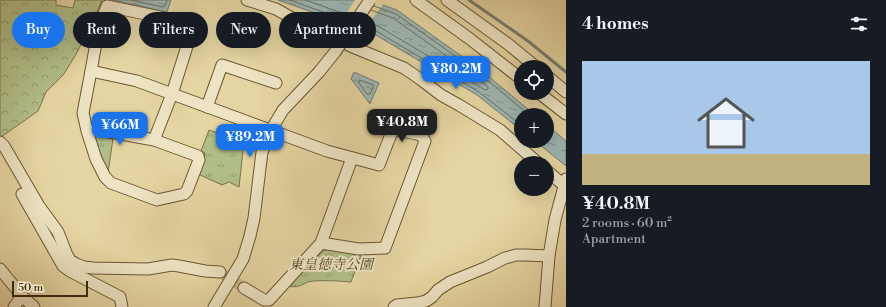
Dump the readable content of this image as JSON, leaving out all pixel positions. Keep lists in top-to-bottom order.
{
  "parks": ["東皇徳寺公園"],
  "scale_bar": "50 m",
  "page": {
    "heading": "4 homes",
    "chip": [
      "Buy",
      "Rent",
      "Filters",
      "New",
      "Apartment"
    ],
    "list": [
      {
        "name": "¥40.8M",
        "note": "2 rooms · 60 m² · Apartment"
      }
    ],
    "price": [
      "¥80.2M",
      "¥40.8M",
      "¥66M",
      "¥89.2M"
    ],
    "map_buttons": ["+", "−"],
    "scale": "50 m"
  }
}
